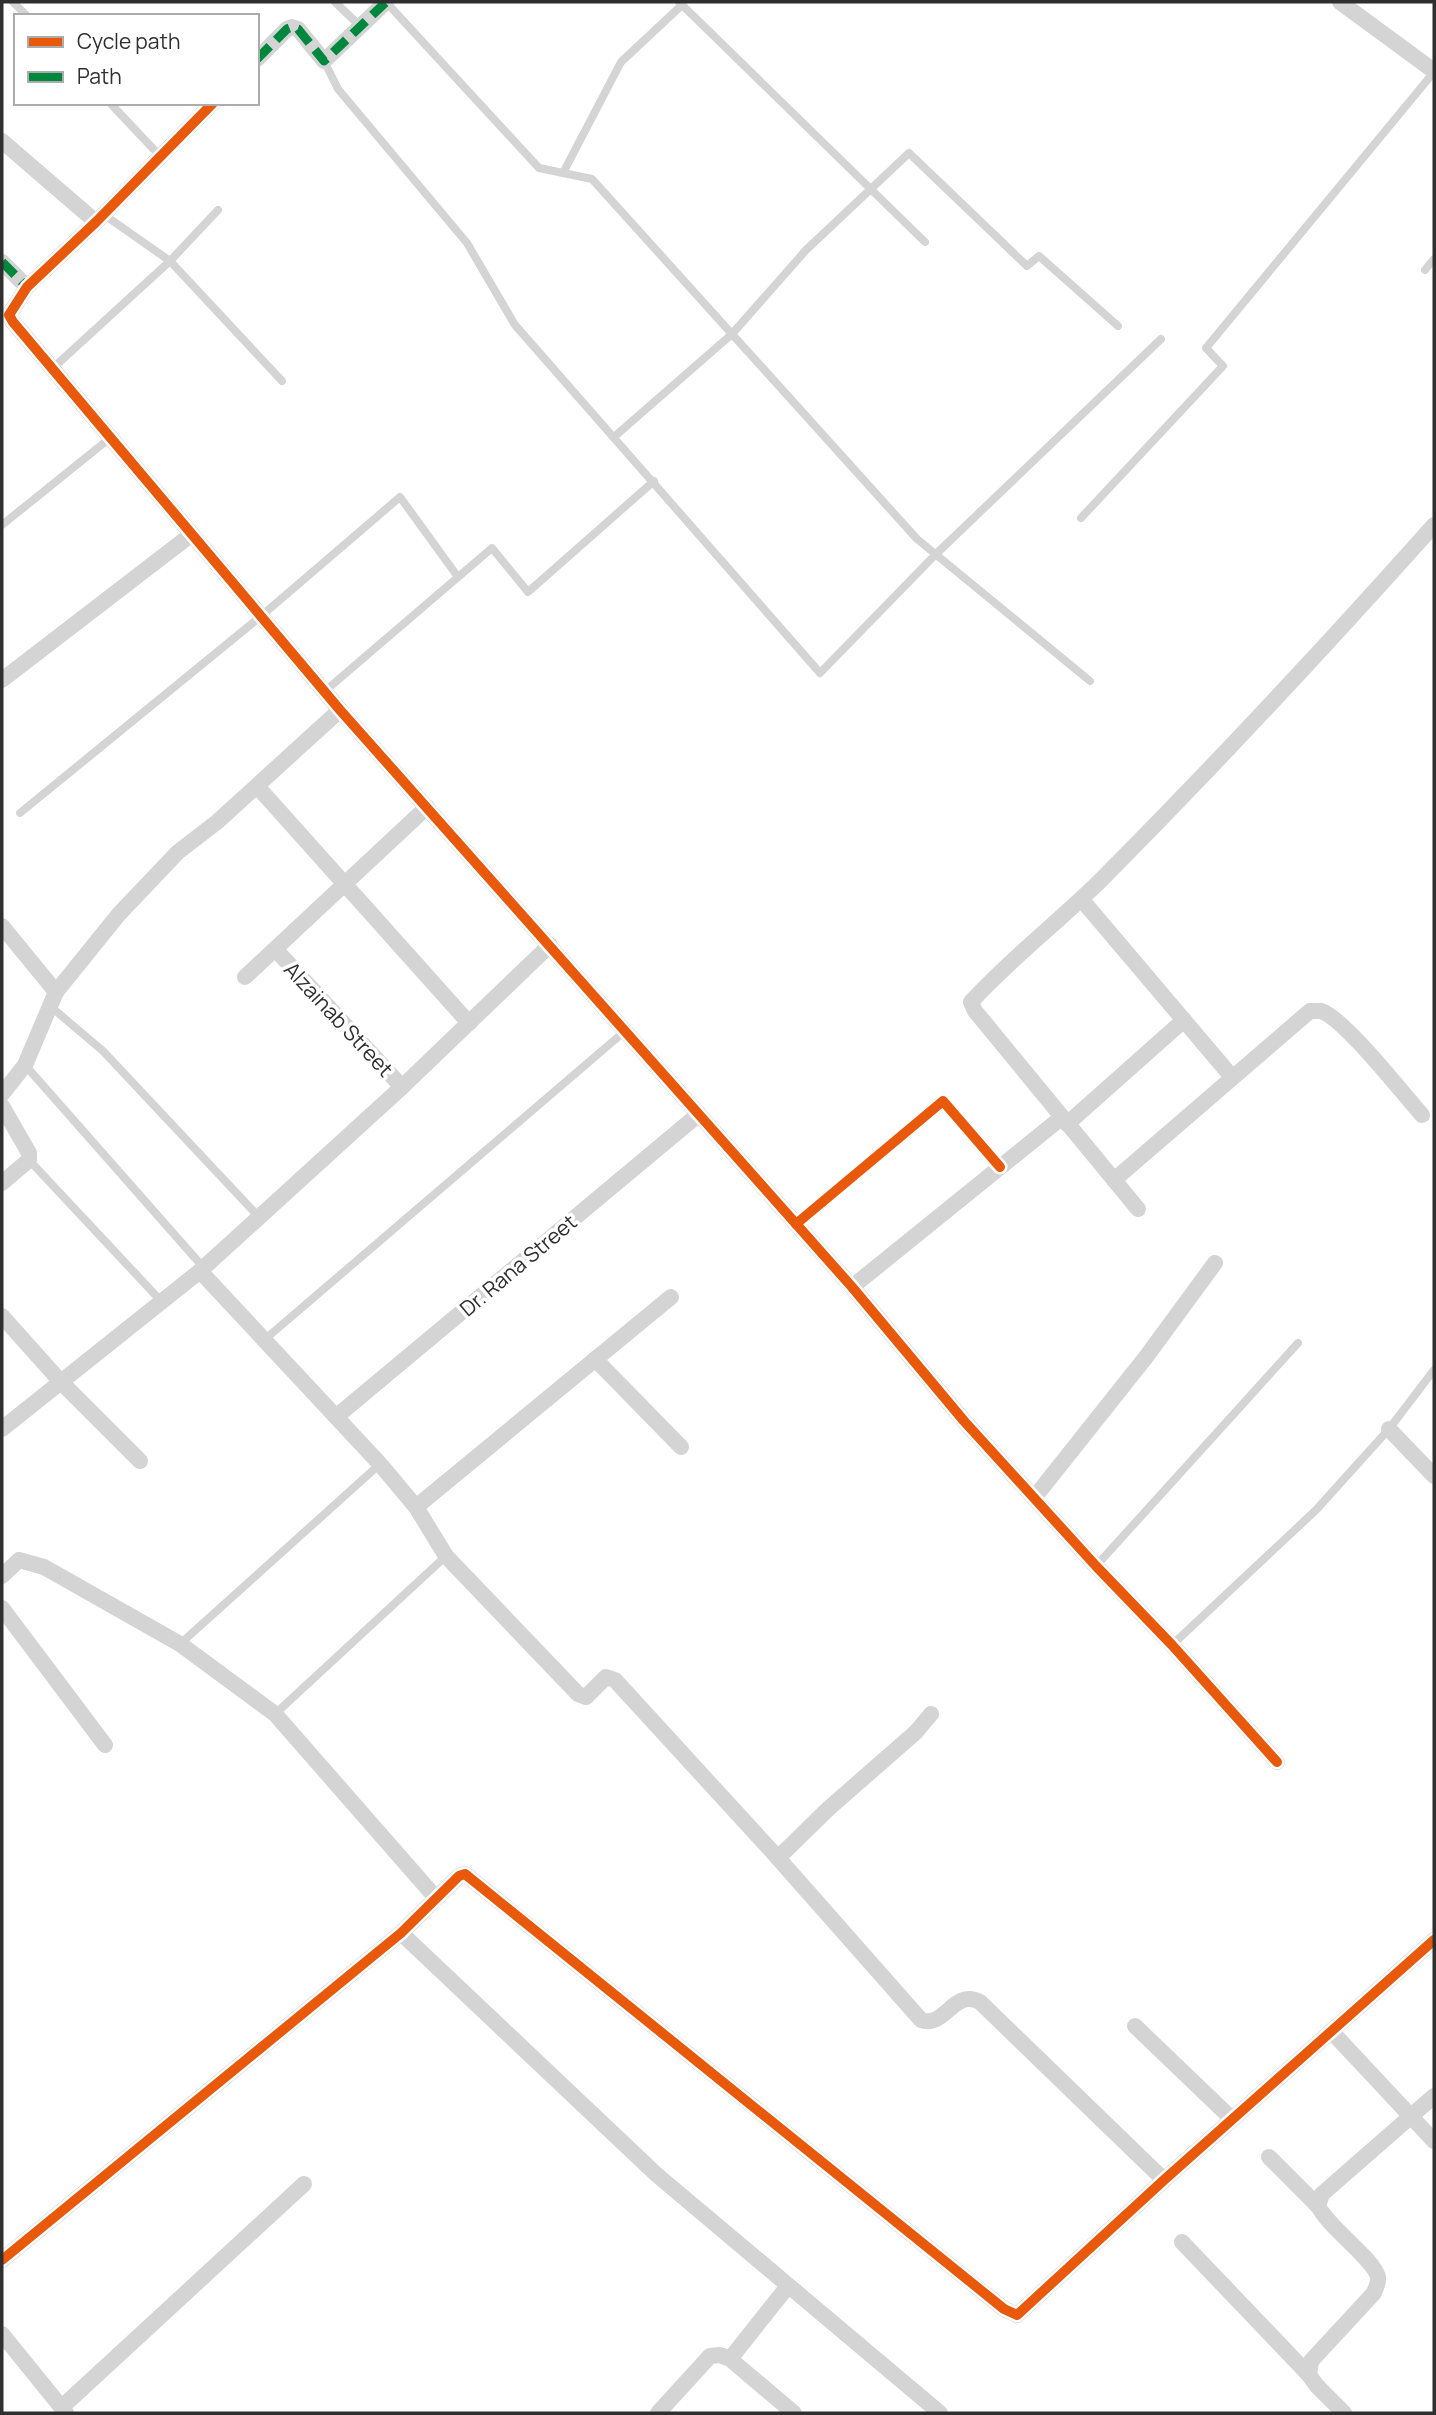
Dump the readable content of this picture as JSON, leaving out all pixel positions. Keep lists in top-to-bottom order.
{
  "streets": {
    "street": ["Alzainab Street", "Dr. Rana Street"]
  },
  "legend": ["Cycle path", "Path"]
}
